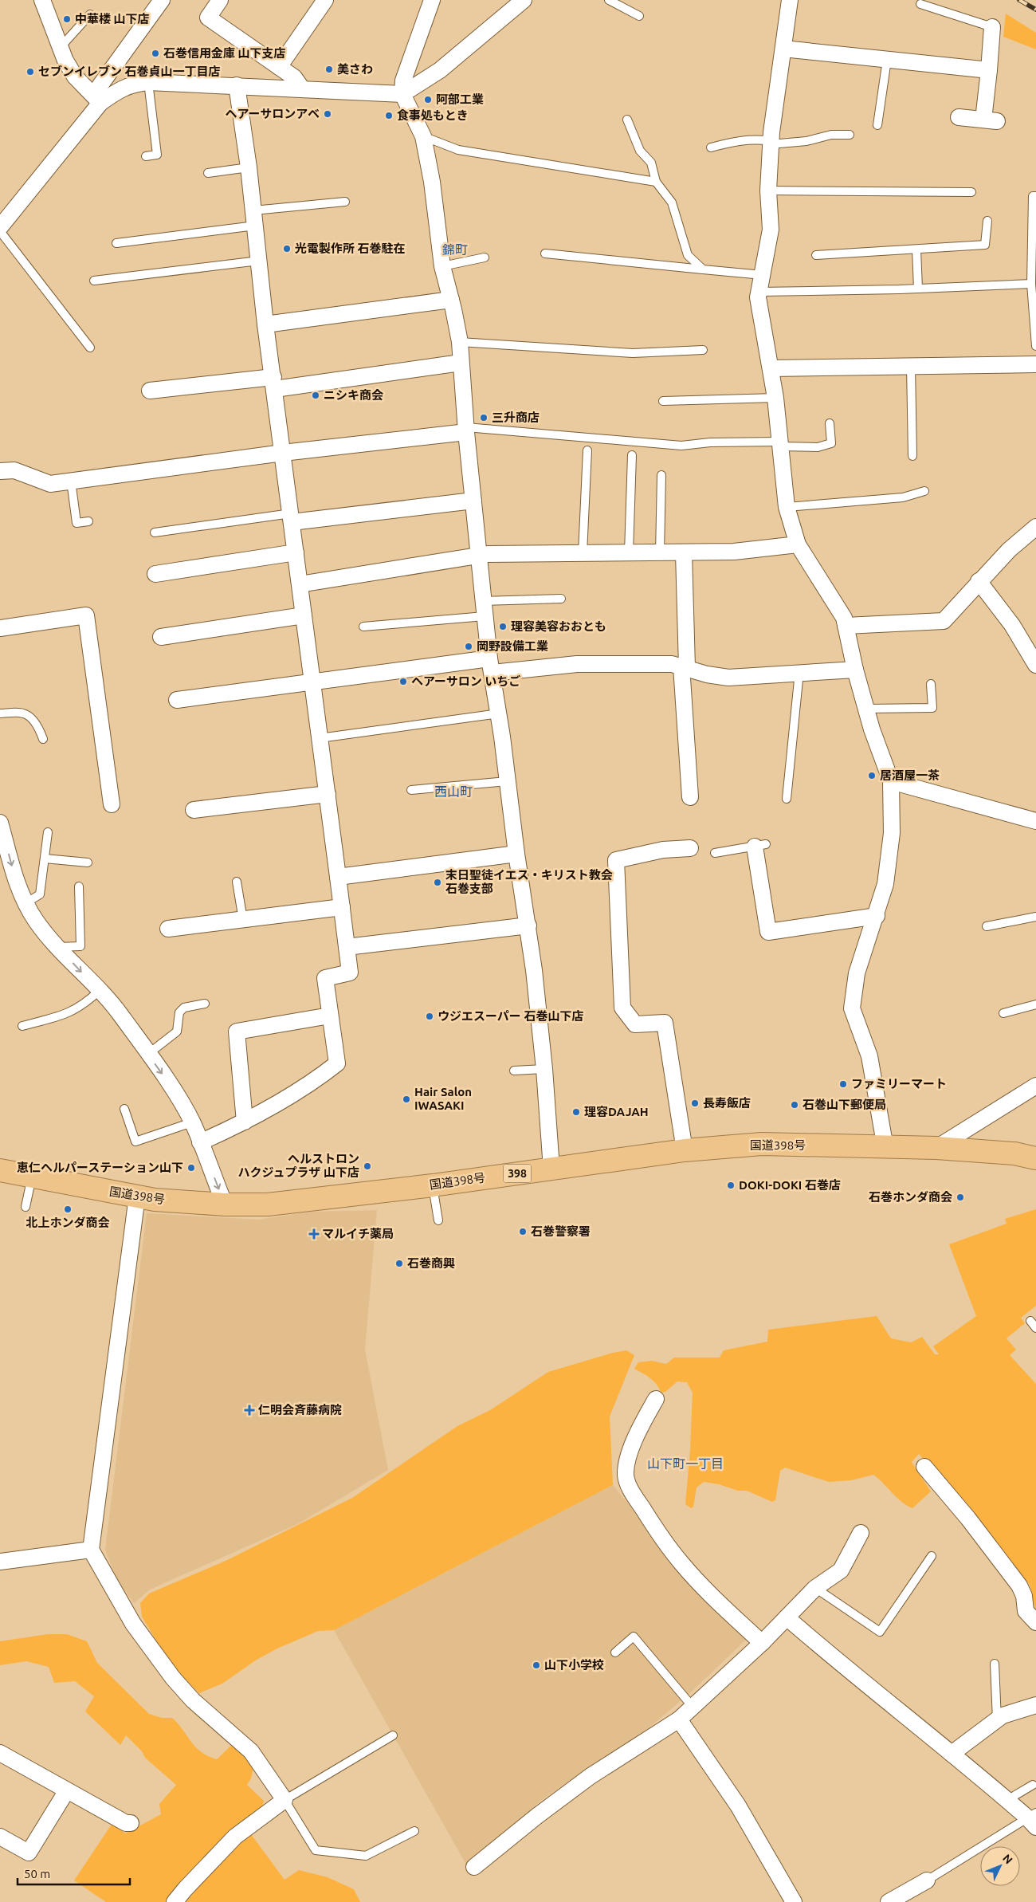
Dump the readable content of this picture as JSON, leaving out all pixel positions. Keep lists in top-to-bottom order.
{
  "streets": {
    "highway": ["国道398号", "398"]
  },
  "districts": ["錦町", "西山町", "山下町一丁目"],
  "places": {
    "other": [
      "中華楼 山下店",
      "石巻信用金庫 山下支店",
      "美さわ",
      "セブンイレブン 石巻貞山一丁目店",
      "阿部工業",
      "ヘアーサロンアベ",
      "食事処もとき",
      "光電製作所 石巻駐在",
      "ニシキ商会",
      "三升商店",
      "理容美容おおとも",
      "岡野設備工業",
      "ヘアーサロン いちご",
      "居酒屋一茶",
      "末日聖徒イエス・キリスト教会 石巻支部",
      "ウジエスーパー 石巻山下店",
      "ファミリーマート",
      "Hair Salon IWASAKI",
      "長寿飯店",
      "石巻山下郵便局",
      "理容DAJAH",
      "ヘルストロン ハクジュプラザ 山下店",
      "恵仁ヘルパーステーション山下",
      "DOKI-DOKI 石巻店",
      "石巻ホンダ商会",
      "北上ホンダ商会",
      "石巻警察署",
      "石巻商興",
      "山下小学校"
    ],
    "health": ["マルイチ薬局", "仁明会斉藤病院"]
  },
  "scale_bar": "50 m",
  "north": "top right"
}
